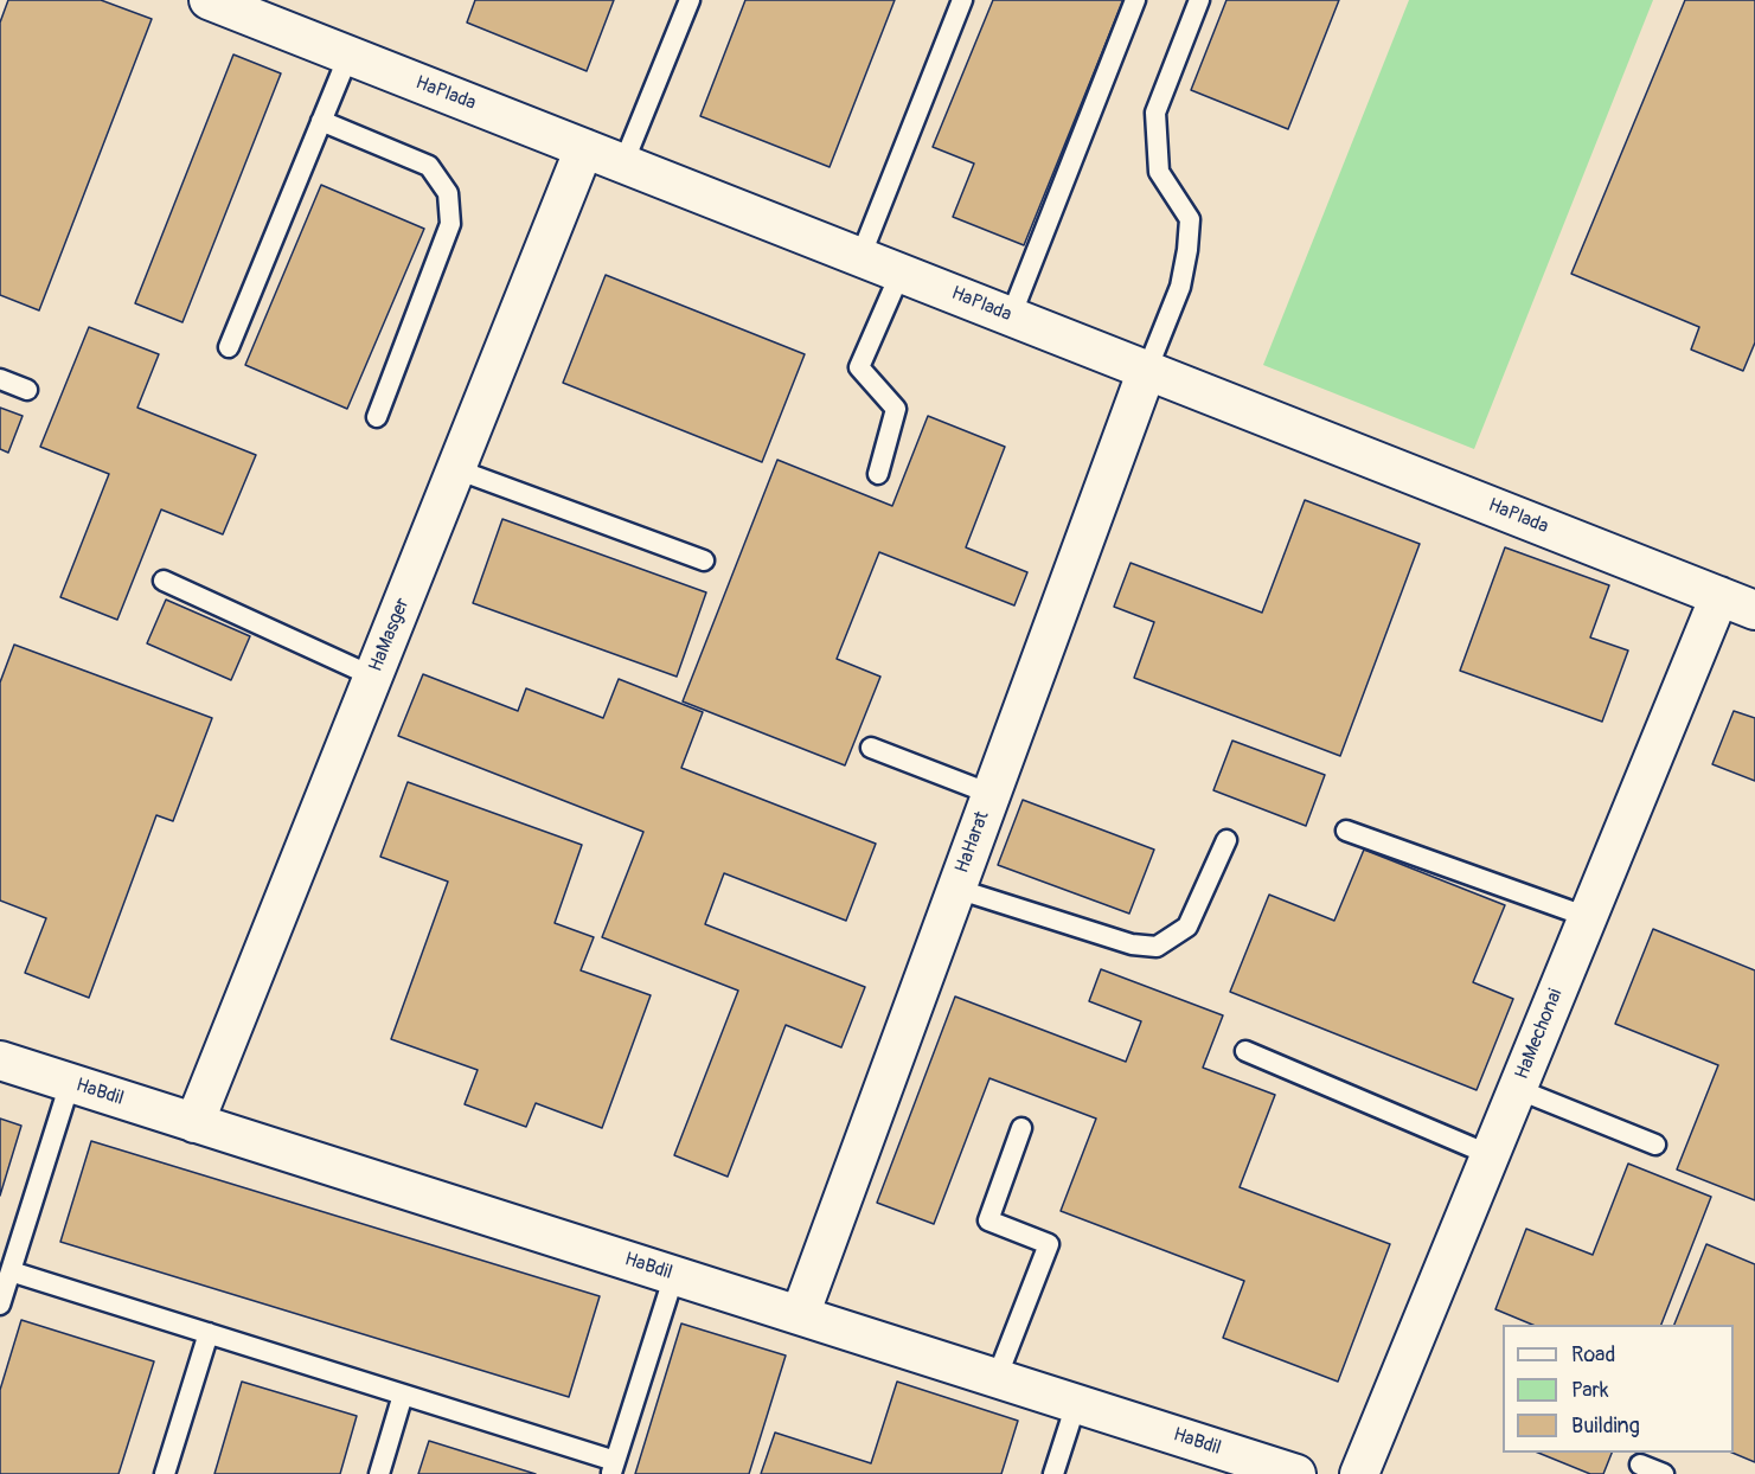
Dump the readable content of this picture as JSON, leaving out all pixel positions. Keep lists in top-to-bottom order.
{
  "streets": {
    "street": [
      "HaPlada",
      "HaMasger",
      "HaHarat",
      "HaMechonai",
      "HaBdil"
    ]
  },
  "crossings": [
    ["HaPlada", "HaMasger"],
    ["HaPlada", "HaHarat"],
    ["HaPlada", "HaMechonai"],
    ["HaMasger", "HaBdil"],
    ["HaHarat", "HaBdil"]
  ],
  "legend": ["Road", "Park", "Building"]
}
